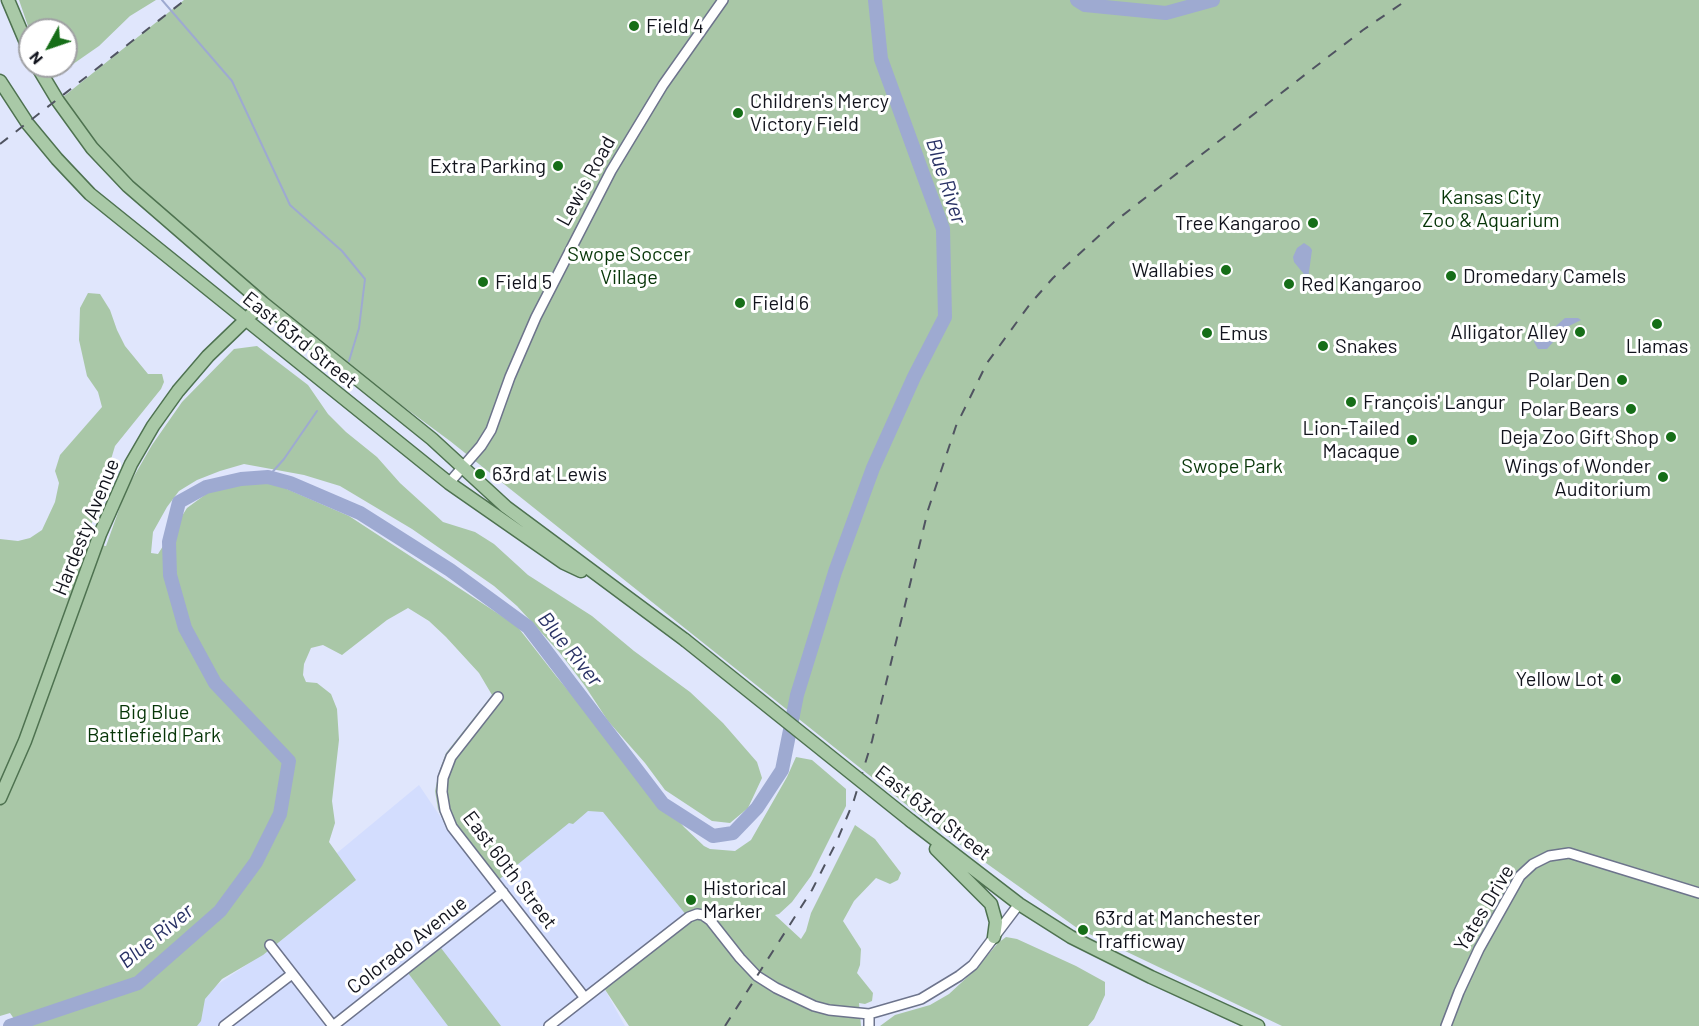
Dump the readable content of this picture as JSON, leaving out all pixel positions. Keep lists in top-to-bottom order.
{
  "streets": {
    "main road": ["East 63rd Street", "Hardesty Avenue"],
    "street": [
      "Lewis Road",
      "East 60th Street",
      "Yates Drive",
      "Colorado Avenue"
    ]
  },
  "crossings": [
    ["Lewis Road", "East 63rd Street"],
    ["East 63rd Street", "Hardesty Avenue"],
    ["East 60th Street", "Colorado Avenue"]
  ],
  "water": ["Blue River"],
  "parks": [
    "Kansas City Zoo & Aquarium",
    "Swope Soccer Village",
    "Swope Park",
    "Big Blue Battlefield Park"
  ],
  "places": [
    "Field 4",
    "Children's Mercy Victory Field",
    "Extra Parking",
    "Tree Kangaroo",
    "Wallabies",
    "Dromedary Camels",
    "Field 5",
    "Red Kangaroo",
    "Field 6",
    "Llamas",
    "Alligator Alley",
    "Emus",
    "Snakes",
    "Polar Den",
    "François' Langur",
    "Polar Bears",
    "Deja Zoo Gift Shop",
    "Lion-Tailed Macaque",
    "63rd at Lewis",
    "Wings of Wonder Auditorium",
    "Yellow Lot",
    "Historical Marker",
    "63rd at Manchester Trafficway"
  ],
  "north": "bottom left"
}
